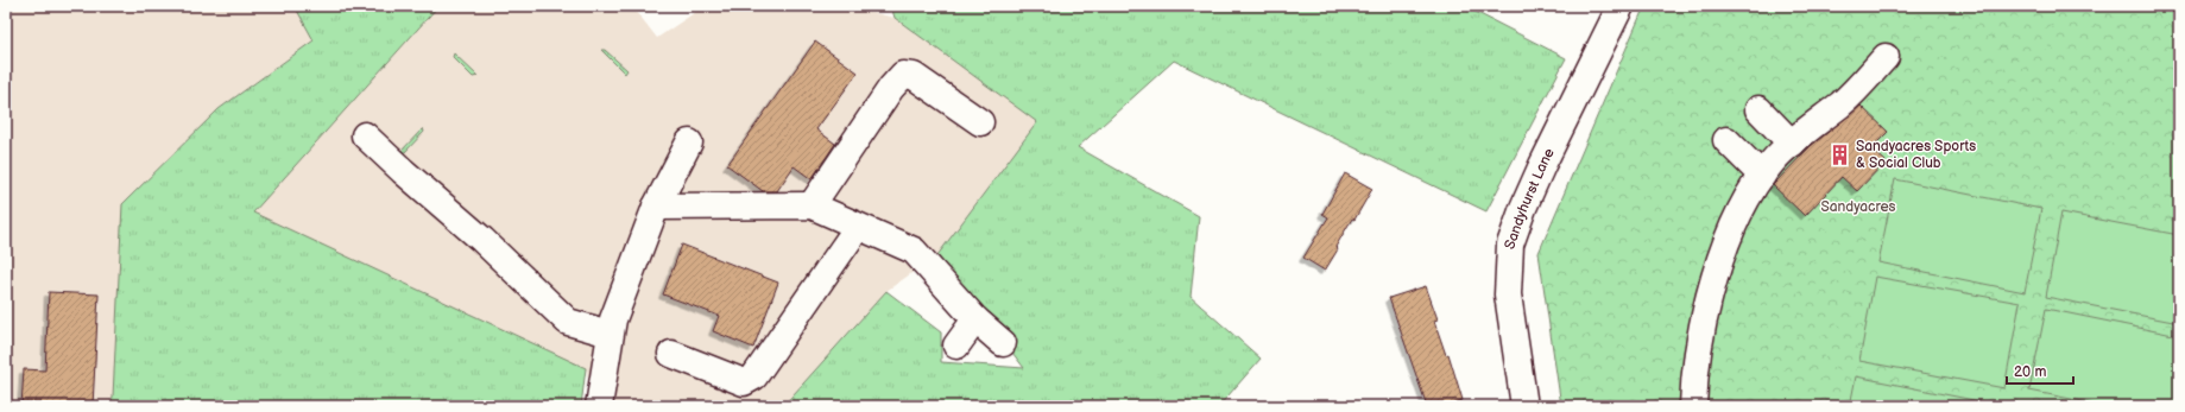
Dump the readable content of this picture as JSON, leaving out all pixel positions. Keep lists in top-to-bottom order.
{
  "streets": {
    "street": ["Sandyhurst Lane"]
  },
  "parks": ["Sandyacres"],
  "places": {
    "building": ["Sandyacres Sports & Social Club"]
  },
  "scale_bar": "20 m"
}
